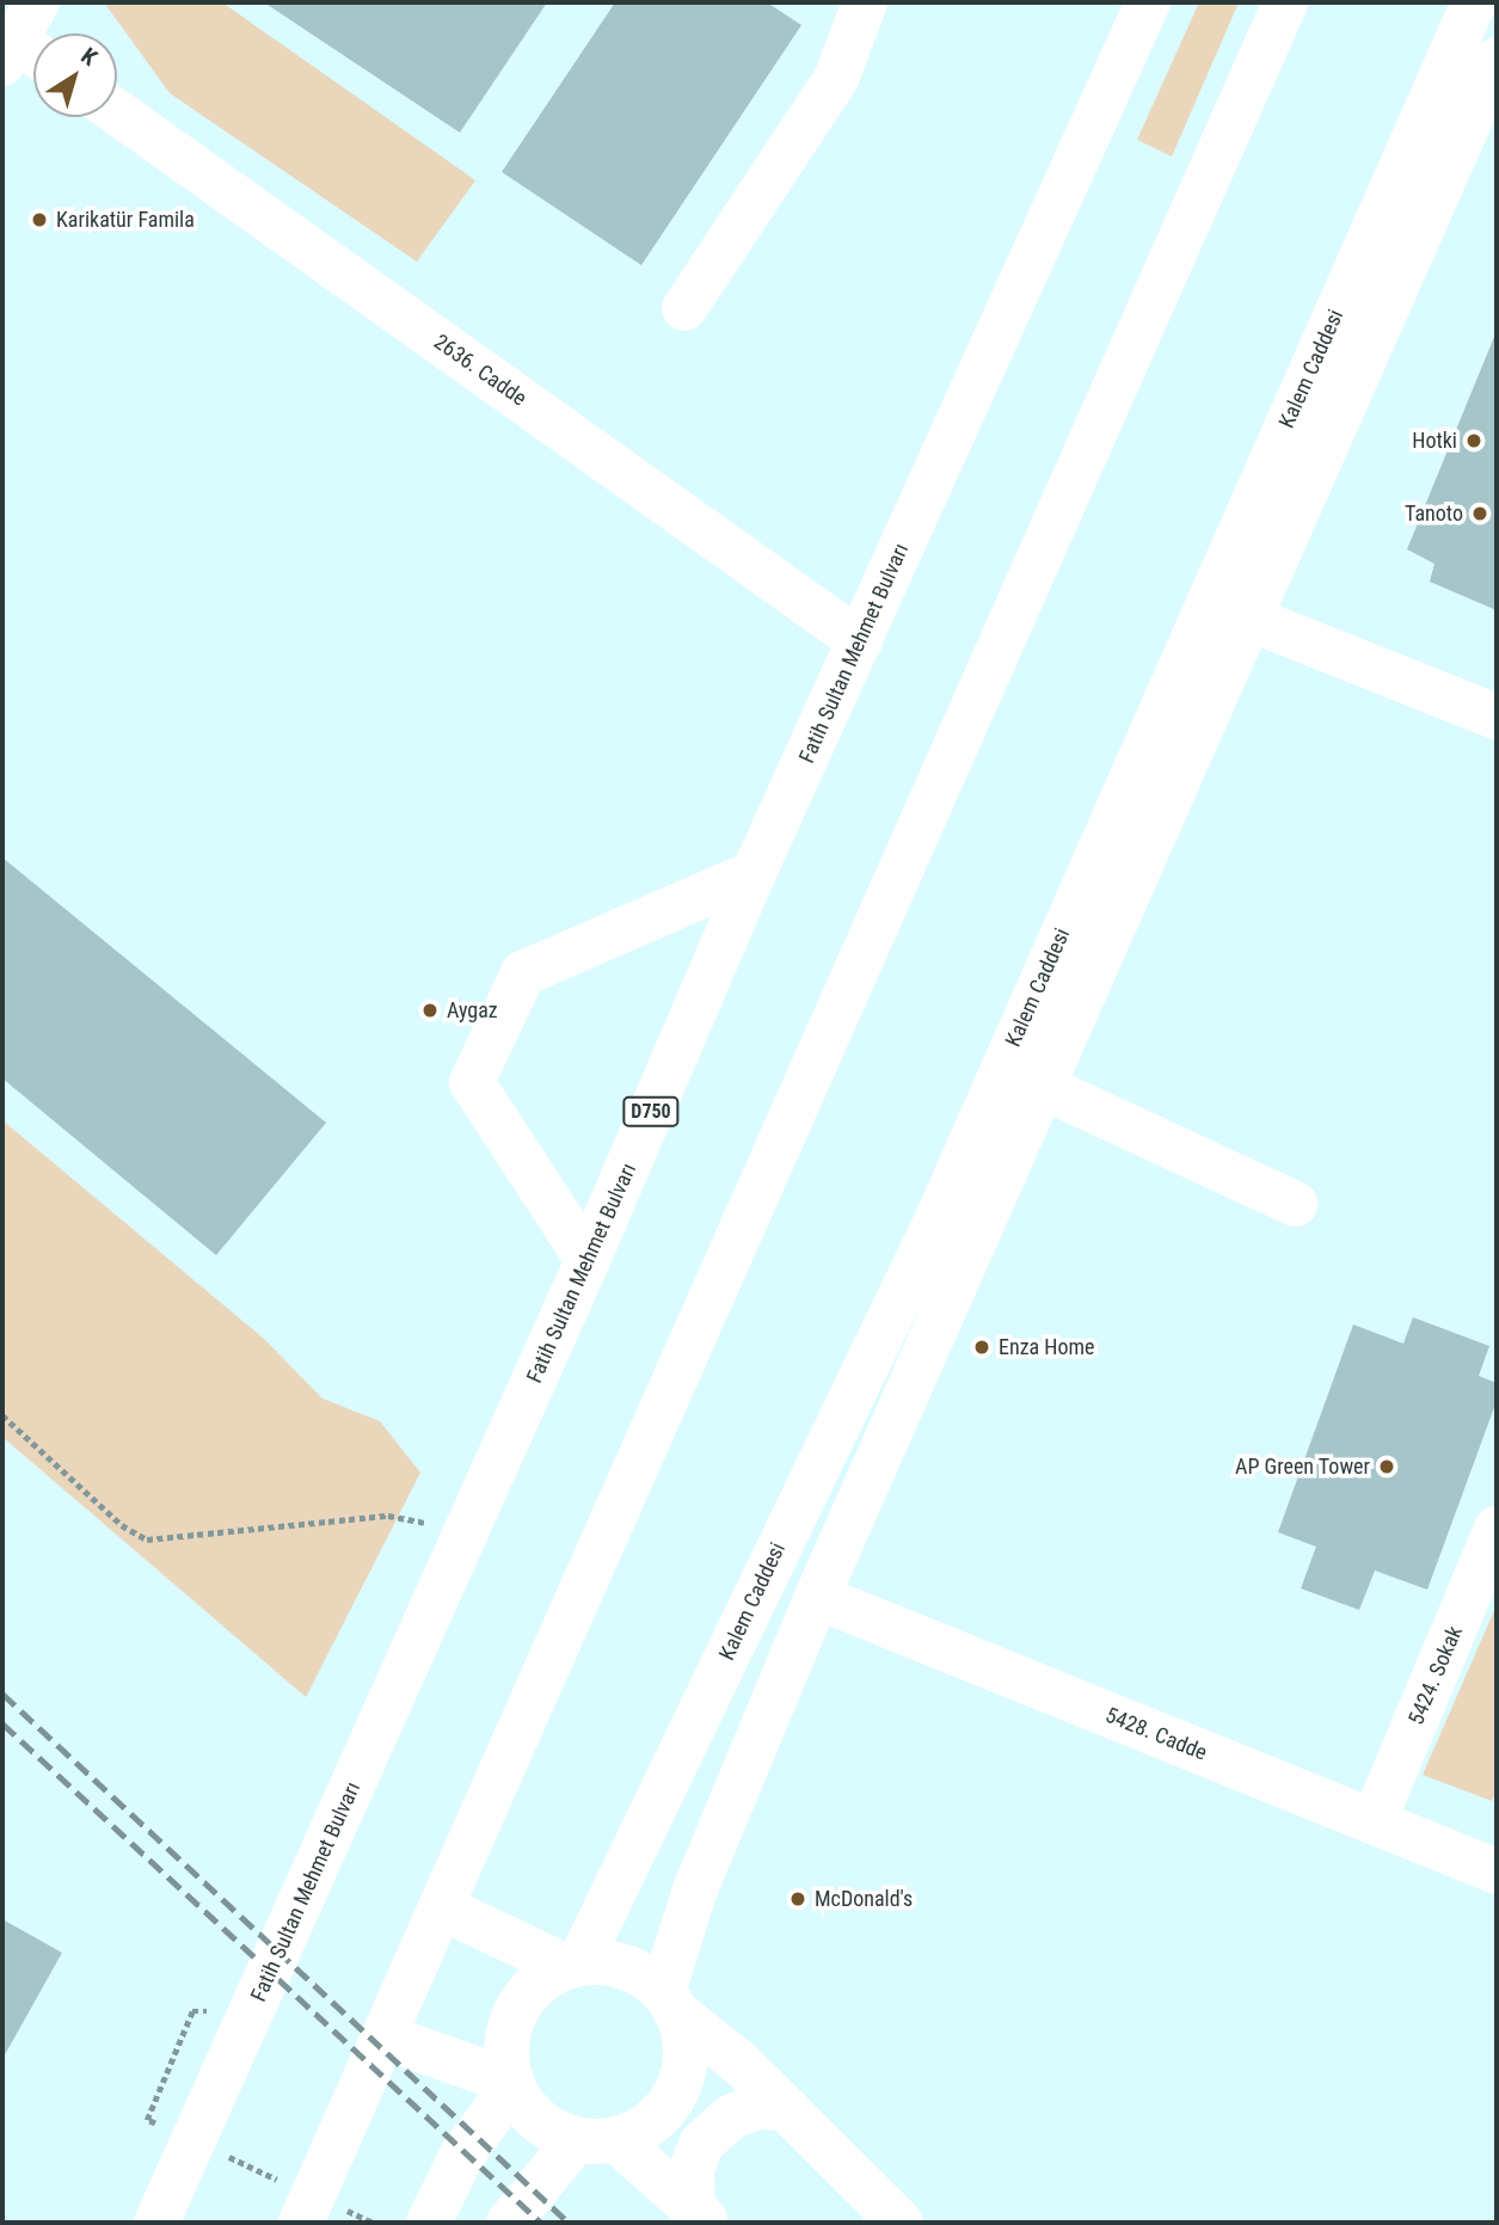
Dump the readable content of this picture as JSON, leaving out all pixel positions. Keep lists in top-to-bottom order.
{
  "streets": {
    "main road": [
      "Kalem Caddesi",
      "2636. Cadde",
      "Fatih Sultan Mehmet Bulvarı",
      "D750",
      "5424. Sokak",
      "5428. Cadde"
    ]
  },
  "crossings": [
    ["2636. Cadde", "Fatih Sultan Mehmet Bulvarı"],
    ["5424. Sokak", "5428. Cadde"]
  ],
  "places": [
    "Karikatür Famila",
    "Hotki",
    "Tanoto",
    "Aygaz",
    "Enza Home",
    "AP Green Tower",
    "McDonald's"
  ],
  "north": "top right"
}
